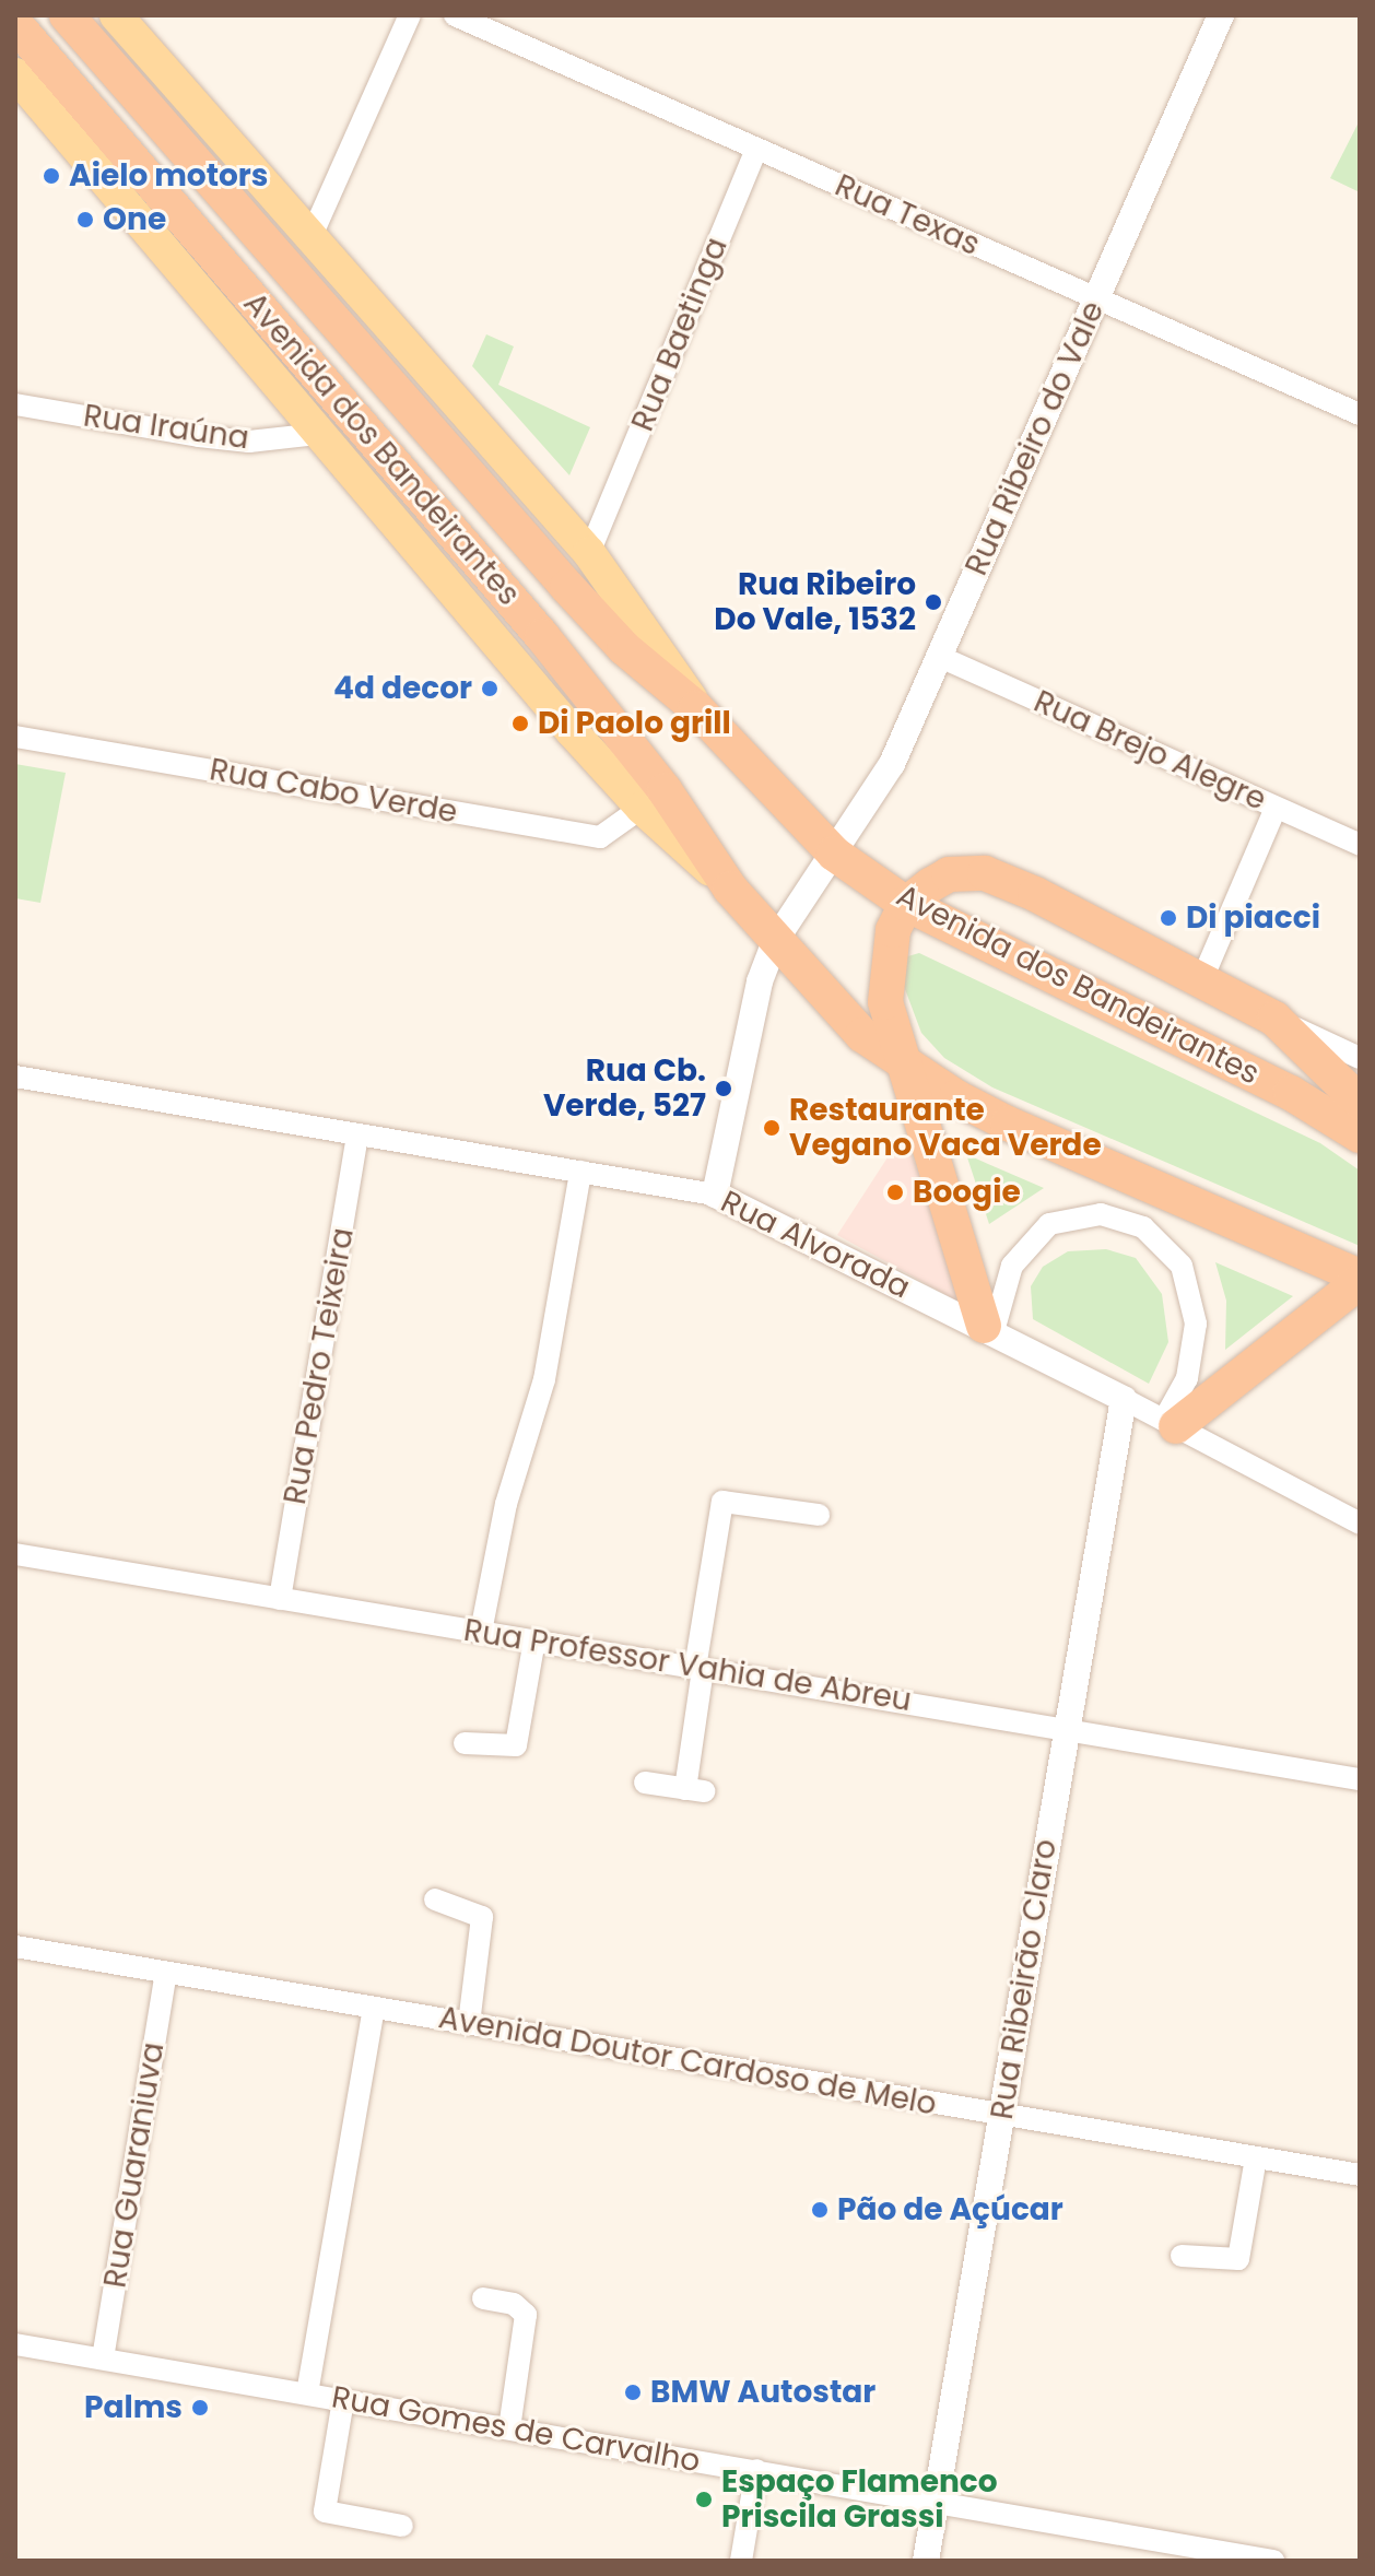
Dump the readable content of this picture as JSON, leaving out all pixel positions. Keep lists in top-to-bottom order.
{
  "streets": {
    "highway": ["Avenida dos Bandeirantes"],
    "street": [
      "Rua Texas",
      "Rua Baetinga",
      "Rua Iraúna",
      "Rua Ribeiro do Vale",
      "Rua Brejo Alegre",
      "Rua Cabo Verde",
      "Rua Alvorada",
      "Rua Pedro Teixeira",
      "Rua Professor Vahia de Abreu",
      "Rua Ribeirão Claro",
      "Avenida Doutor Cardoso de Melo",
      "Rua Guaraniuva",
      "Rua Gomes de Carvalho"
    ]
  },
  "crossings": [
    ["Rua Texas", "Rua Baetinga"],
    ["Rua Texas", "Rua Ribeiro do Vale"],
    ["Rua Baetinga", "Avenida dos Bandeirantes"],
    ["Rua Iraúna", "Avenida dos Bandeirantes"],
    ["Rua Ribeiro do Vale", "Avenida dos Bandeirantes"],
    ["Rua Ribeiro do Vale", "Rua Brejo Alegre"],
    ["Avenida dos Bandeirantes", "Rua Cabo Verde"],
    ["Rua Alvorada", "Rua Pedro Teixeira"],
    ["Rua Alvorada", "Rua Ribeirão Claro"],
    ["Rua Pedro Teixeira", "Rua Professor Vahia de Abreu"],
    ["Rua Professor Vahia de Abreu", "Rua Ribeirão Claro"],
    ["Rua Ribeirão Claro", "Avenida Doutor Cardoso de Melo"],
    ["Rua Ribeirão Claro", "Rua Gomes de Carvalho"],
    ["Avenida Doutor Cardoso de Melo", "Rua Guaraniuva"],
    ["Rua Guaraniuva", "Rua Gomes de Carvalho"]
  ],
  "places": [
    "Aielo motors",
    "One",
    "Rua Ribeiro Do Vale, 1532",
    "4d decor",
    "Di Paolo grill",
    "Di piacci",
    "Rua Cb. Verde, 527",
    "Restaurante Vegano Vaca Verde",
    "Boogie",
    "Pão de Açúcar",
    "BMW Autostar",
    "Palms",
    "Espaço Flamenco Priscila Grassi"
  ]
}
